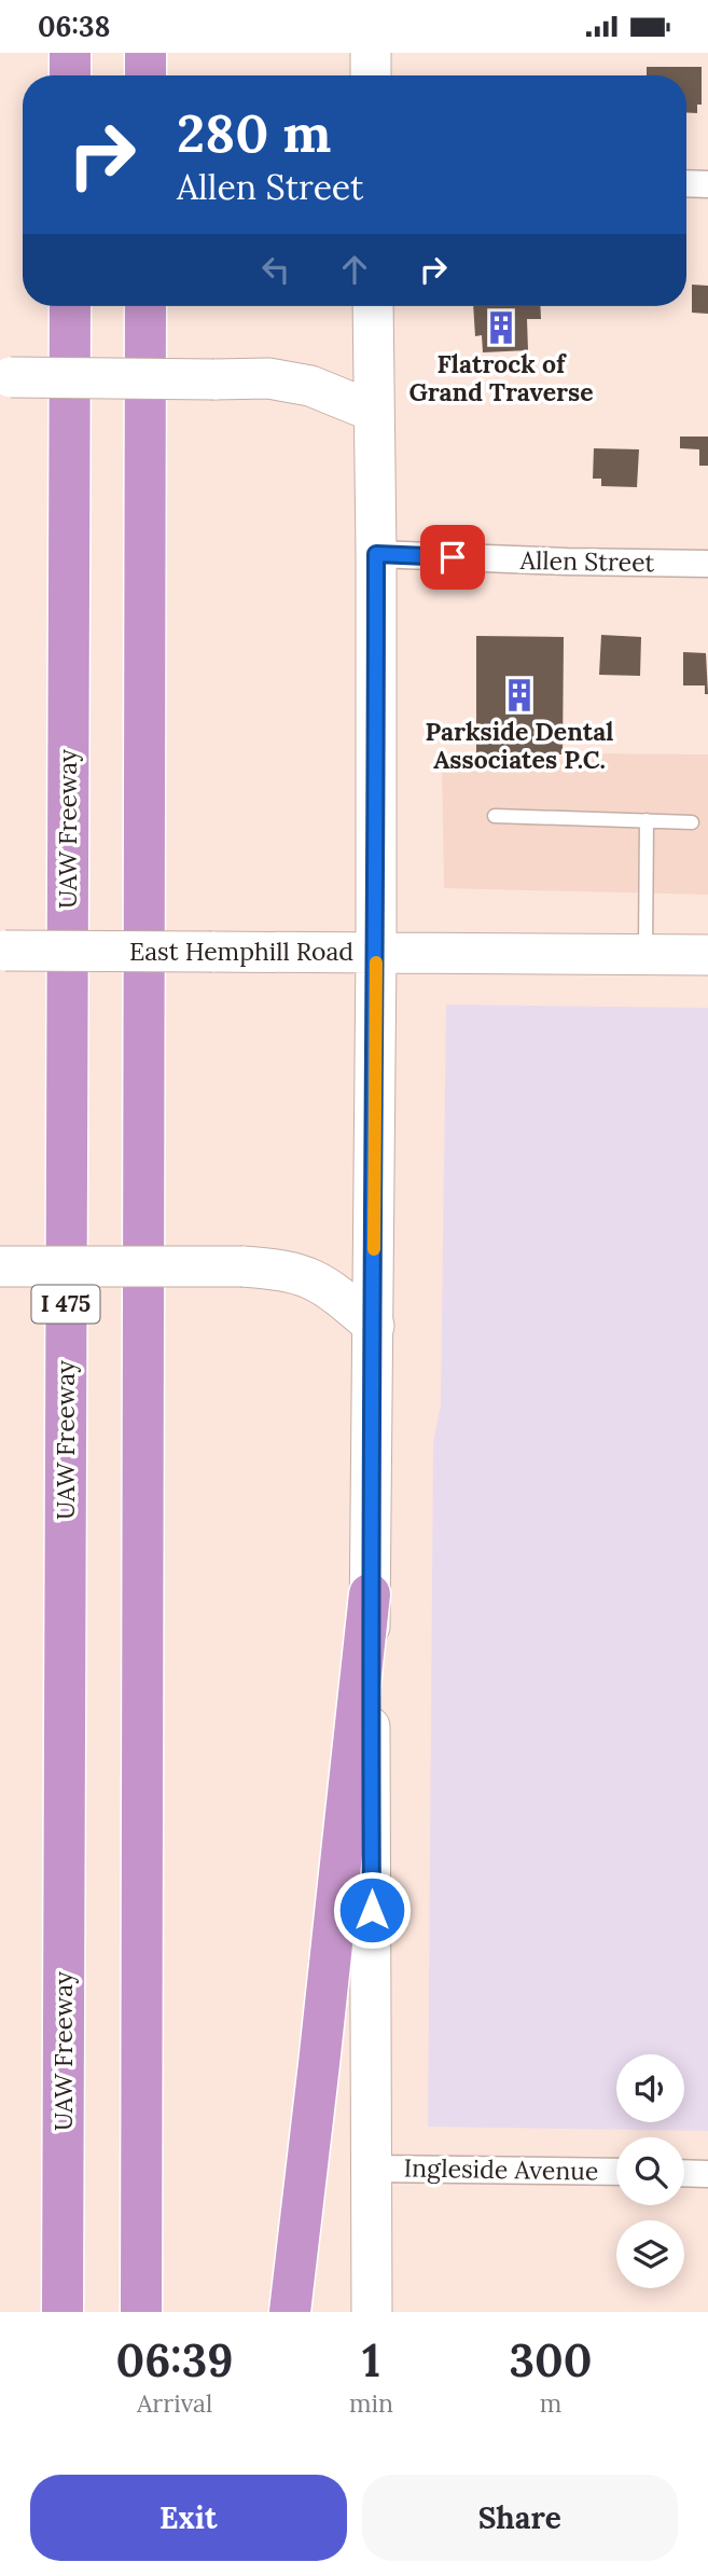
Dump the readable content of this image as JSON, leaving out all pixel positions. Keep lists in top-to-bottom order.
{
  "streets": {
    "highway": ["UAW Freeway", "I 475"],
    "main road": ["East Hemphill Road"],
    "street": ["Allen Street", "Ingleside Avenue"]
  },
  "places": {
    "building": ["Flatrock of Grand Traverse", "Parkside Dental Associates P.C."]
  },
  "page": {
    "status": "06:38",
    "turn": ["280 m", "Allen Street"],
    "eta": [
      "06:39",
      "Arrival",
      "1",
      "min",
      "300",
      "m"
    ],
    "buttons": ["Exit", "Share"]
  }
}
